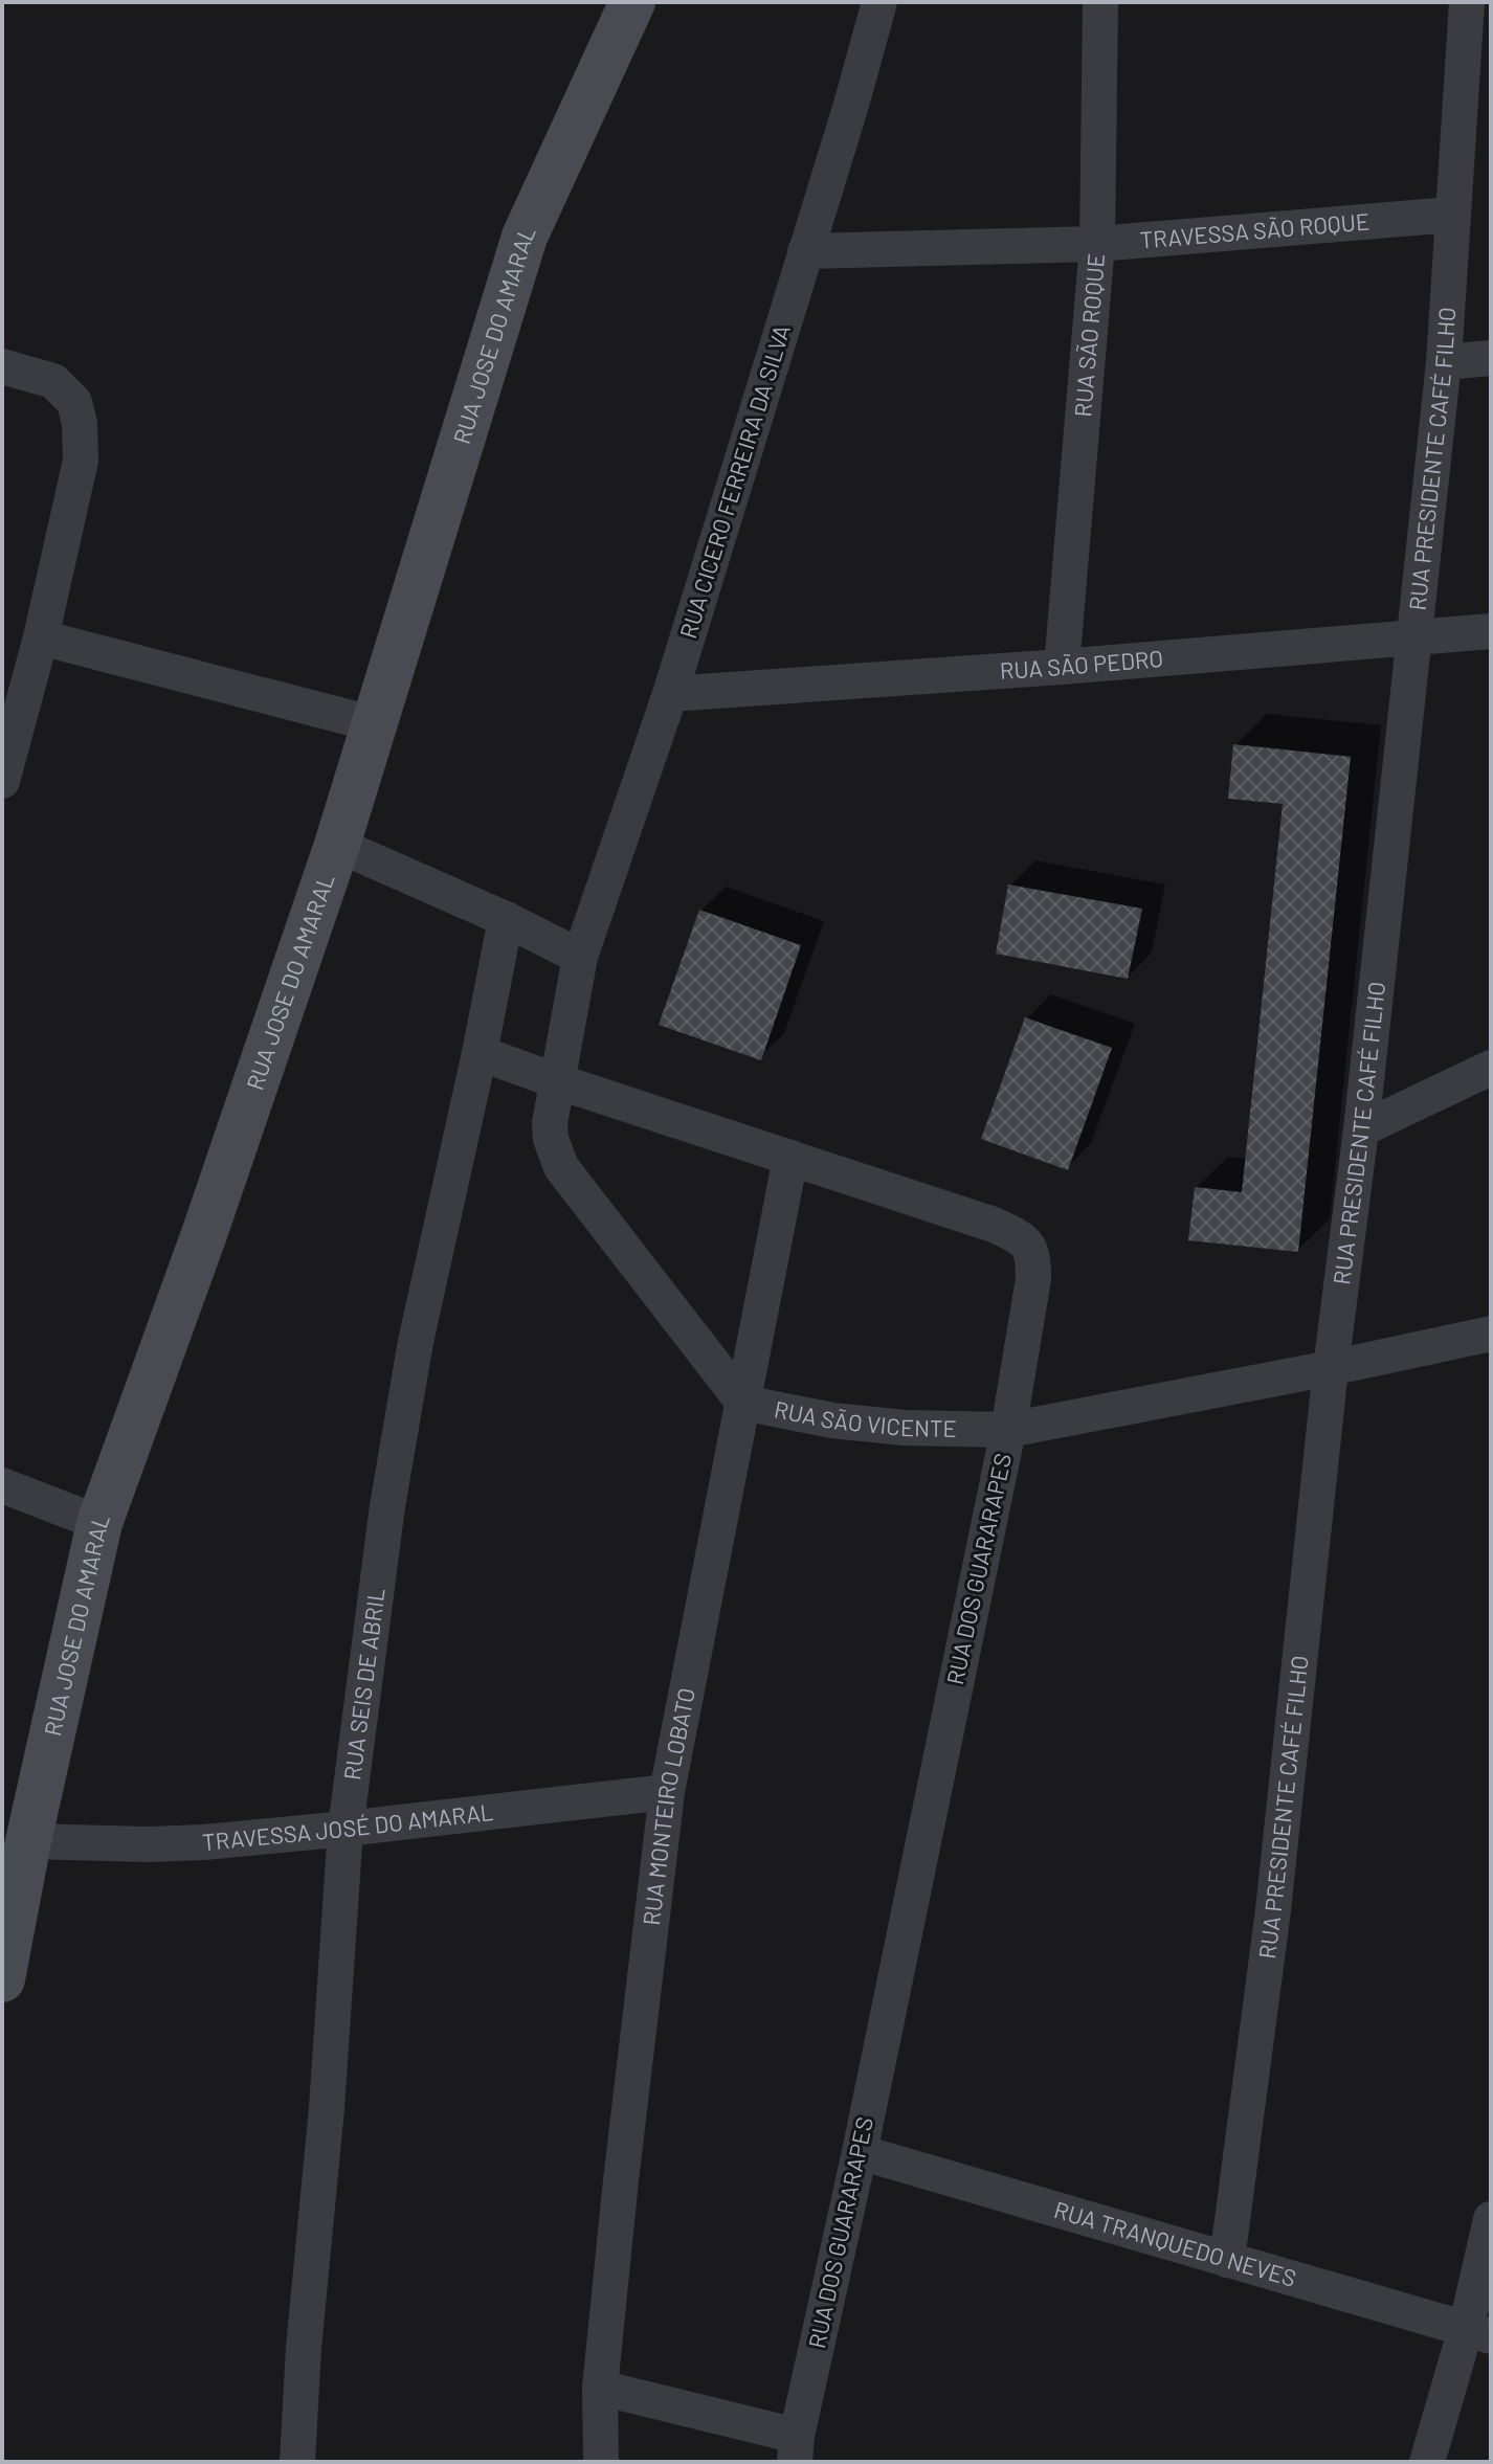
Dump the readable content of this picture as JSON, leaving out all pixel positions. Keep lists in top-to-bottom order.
{
  "streets": {
    "street": [
      "TRAVESSA SÃO ROQUE",
      "RUA SÃO ROQUE",
      "RUA JOSE DO AMARAL",
      "RUA PRESIDENTE CAFÉ FILHO",
      "RUA CICERO FERREIRA DA SILVA",
      "RUA SÃO PEDRO",
      "RUA SÃO VICENTE",
      "RUA DOS GUARARAPES",
      "RUA SEIS DE ABRIL",
      "RUA MONTEIRO LOBATO",
      "TRAVESSA JOSÉ DO AMARAL",
      "RUA TRANQUEDO NEVES"
    ]
  },
  "crossings": [
    ["TRAVESSA SÃO ROQUE", "RUA SÃO ROQUE"],
    ["TRAVESSA SÃO ROQUE", "RUA PRESIDENTE CAFÉ FILHO"],
    ["TRAVESSA SÃO ROQUE", "RUA CICERO FERREIRA DA SILVA"],
    ["RUA SÃO ROQUE", "RUA SÃO PEDRO"],
    ["RUA JOSE DO AMARAL", "TRAVESSA JOSÉ DO AMARAL"],
    ["RUA PRESIDENTE CAFÉ FILHO", "RUA SÃO PEDRO"],
    ["RUA PRESIDENTE CAFÉ FILHO", "RUA SÃO VICENTE"],
    ["RUA PRESIDENTE CAFÉ FILHO", "RUA TRANQUEDO NEVES"],
    ["RUA CICERO FERREIRA DA SILVA", "RUA SÃO PEDRO"],
    ["RUA CICERO FERREIRA DA SILVA", "RUA SÃO VICENTE"],
    ["RUA SÃO VICENTE", "RUA DOS GUARARAPES"],
    ["RUA SÃO VICENTE", "RUA MONTEIRO LOBATO"],
    ["RUA DOS GUARARAPES", "RUA SEIS DE ABRIL"],
    ["RUA DOS GUARARAPES", "RUA MONTEIRO LOBATO"],
    ["RUA DOS GUARARAPES", "RUA TRANQUEDO NEVES"],
    ["RUA SEIS DE ABRIL", "TRAVESSA JOSÉ DO AMARAL"],
    ["RUA MONTEIRO LOBATO", "TRAVESSA JOSÉ DO AMARAL"]
  ]
}
